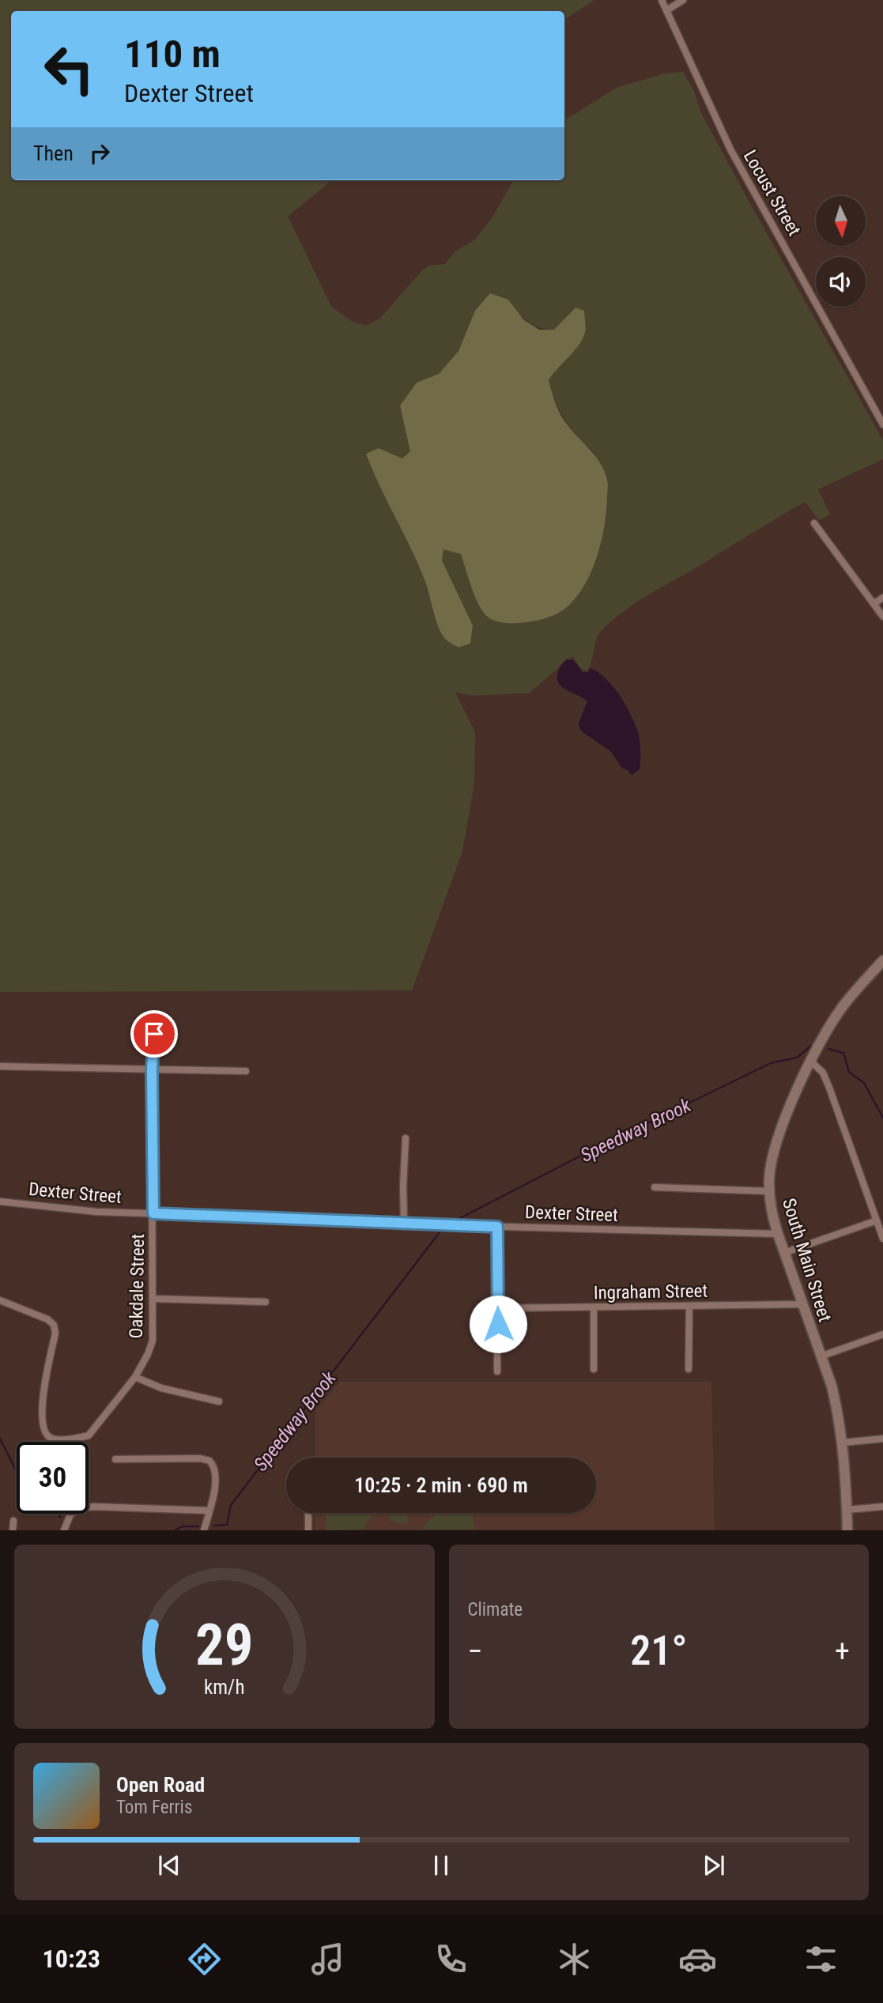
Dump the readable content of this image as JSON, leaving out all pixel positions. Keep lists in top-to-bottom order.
{
  "streets": {
    "main road": ["South Main Street"],
    "street": [
      "Locust Street",
      "Dexter Street",
      "Oakdale Street",
      "Ingraham Street"
    ]
  },
  "crossings": [
    ["Dexter Street", "South Main Street"],
    ["Dexter Street", "Oakdale Street"],
    ["South Main Street", "Ingraham Street"]
  ],
  "water": ["Speedway Brook"],
  "north": "bottom",
  "page": {
    "turn": ["110 m", "Dexter Street"],
    "then": "Then",
    "limit": "30",
    "trip": "10:25 · 2 min · 690 m",
    "tile": "Climate",
    "heat": ["−", "21°", "+"],
    "song": ["Open Road", "Tom Ferris"],
    "tabs": "10:23",
    "gauge": ["29", "km/h"]
  }
}
